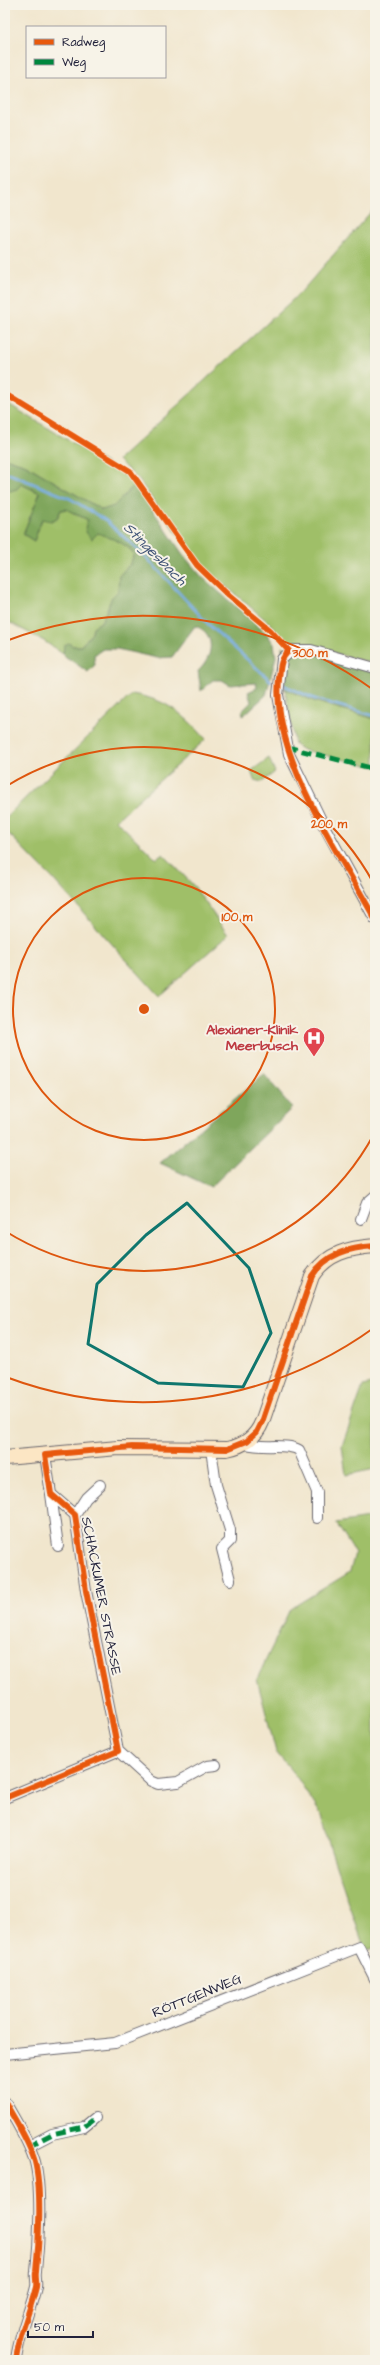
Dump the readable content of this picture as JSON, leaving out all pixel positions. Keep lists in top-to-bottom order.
{
  "streets": {
    "street": ["SCHACKUMER STRASSE", "RÖTTGENWEG"]
  },
  "water": ["Stingesbach"],
  "places": {
    "hospital": ["Alexianer-Klinik Meerbusch"]
  },
  "legend": ["Radweg", "Weg"],
  "scale_bar": "50 m",
  "rings": ["300 m", "200 m", "100 m"]
}
